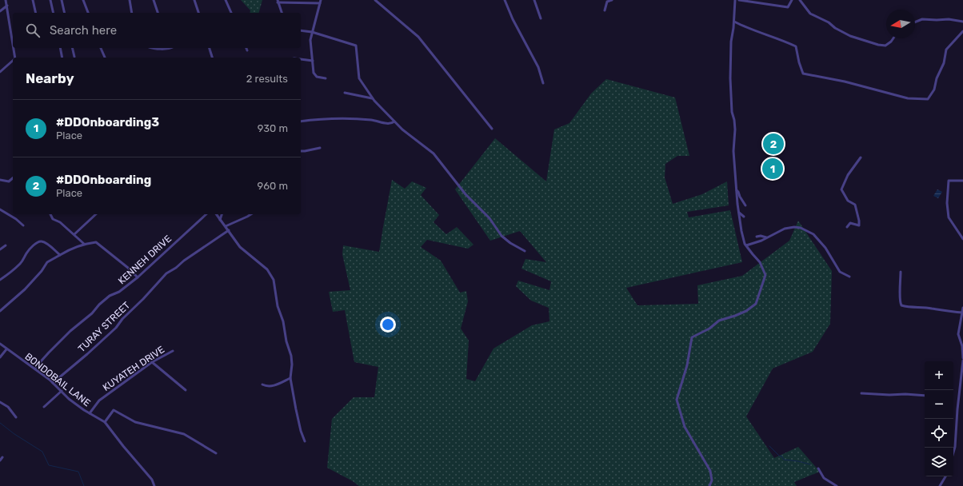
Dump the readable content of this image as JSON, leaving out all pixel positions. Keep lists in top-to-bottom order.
{
  "streets": {
    "street": [
      "KENNEH DRIVE",
      "TURAY STREET",
      "KUYATEH DRIVE",
      "BONDOBAIL LANE"
    ]
  },
  "crossings": [
    ["KENNEH DRIVE", "BONDOBAIL LANE"],
    ["TURAY STREET", "BONDOBAIL LANE"],
    ["KUYATEH DRIVE", "BONDOBAIL LANE"]
  ],
  "north": "left",
  "page": {
    "search": "Search here",
    "heading": ["Nearby", "2 results"],
    "list": [
      {
        "mark": "1",
        "name": "#DDOnboarding3",
        "note": "Place",
        "value": "930 m"
      },
      {
        "mark": "2",
        "name": "#DDOnboarding",
        "note": "Place",
        "value": "960 m"
      }
    ],
    "pins": ["2", "1"],
    "map_buttons": ["+", "−"]
  }
}
